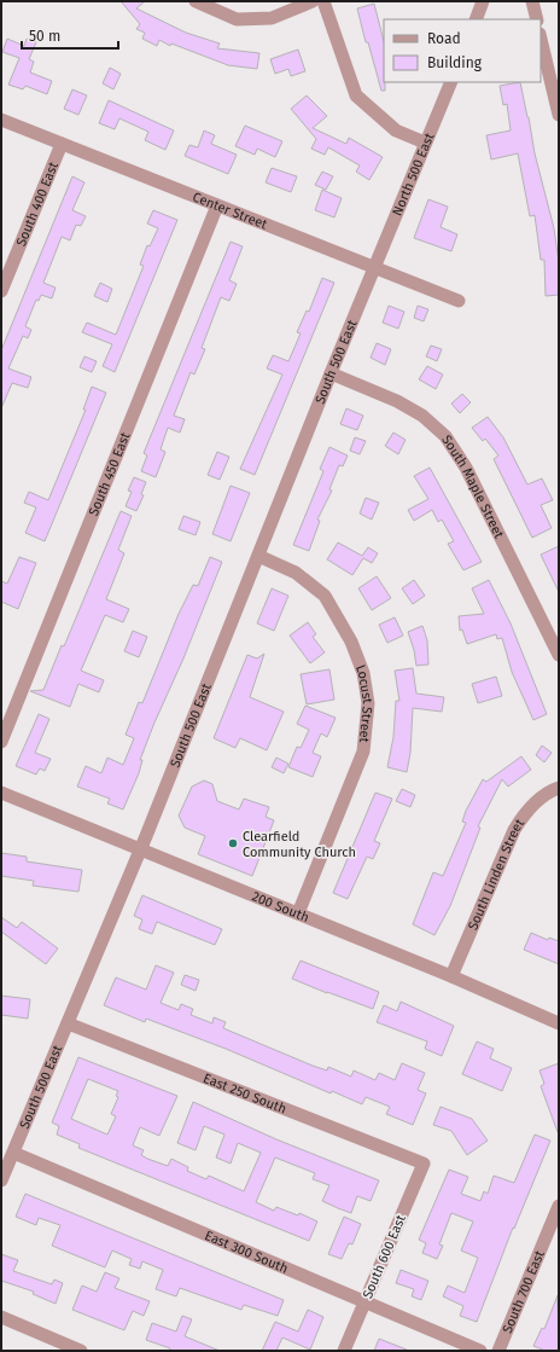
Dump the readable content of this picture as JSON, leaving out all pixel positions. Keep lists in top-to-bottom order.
{
  "streets": {
    "street": [
      "North 500 East",
      "South 400 East",
      "Center Street",
      "South 500 East",
      "South 450 East",
      "South Maple Street",
      "Locust Street",
      "South Linden Street",
      "200 South",
      "East 250 South",
      "East 300 South",
      "South 600 East",
      "South 700 East"
    ]
  },
  "crossings": [
    ["North 500 East", "Center Street"],
    ["North 500 East", "South 500 East"],
    ["South 400 East", "Center Street"],
    ["Center Street", "South 500 East"],
    ["Center Street", "South 450 East"],
    ["South 500 East", "South Maple Street"],
    ["South 500 East", "Locust Street"],
    ["South 500 East", "200 South"],
    ["South 500 East", "East 250 South"],
    ["South 500 East", "East 300 South"],
    ["Locust Street", "200 South"],
    ["South Linden Street", "200 South"],
    ["East 250 South", "South 600 East"],
    ["East 300 South", "South 600 East"]
  ],
  "places": ["Clearfield Community Church"],
  "legend": ["Road", "Building"],
  "scale_bar": "50 m"
}
